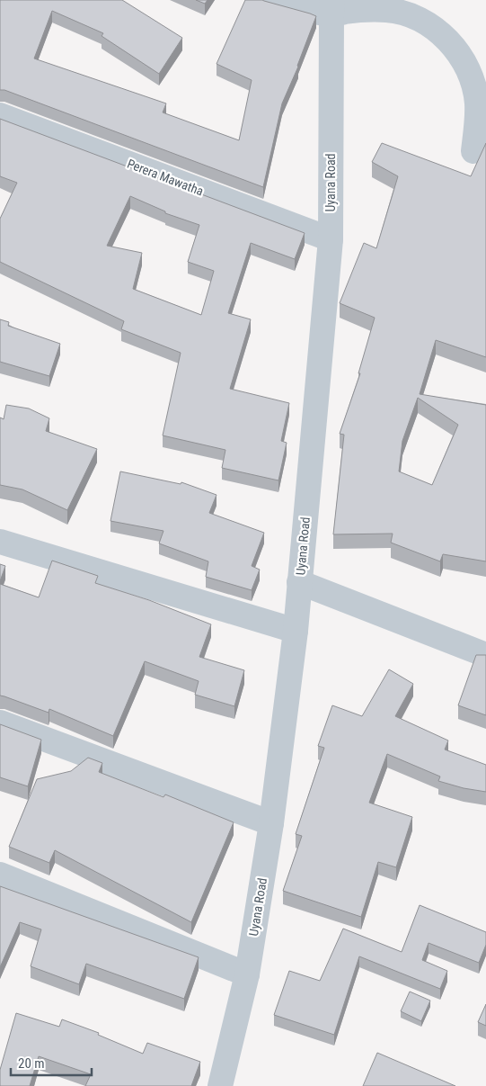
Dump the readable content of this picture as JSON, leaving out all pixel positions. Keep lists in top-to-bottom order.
{
  "streets": {
    "street": ["Perera Mawatha", "Uyana Road"]
  },
  "crossings": [
    ["Perera Mawatha", "Uyana Road"]
  ],
  "scale_bar": "20 m"
}
